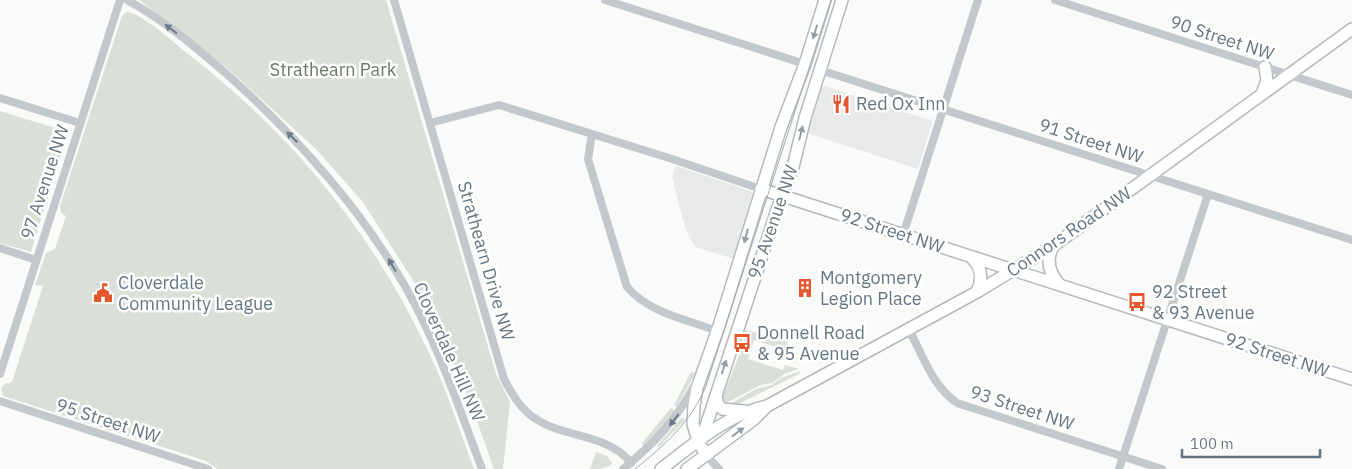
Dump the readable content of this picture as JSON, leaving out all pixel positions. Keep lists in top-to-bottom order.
{
  "streets": {
    "street": [
      "90 Street NW",
      "91 Street NW",
      "97 Avenue NW",
      "95 Avenue NW",
      "92 Street NW",
      "Connors Road NW",
      "Strathearn Drive NW",
      "Cloverdale Hill NW",
      "93 Street NW",
      "95 Street NW"
    ]
  },
  "crossings": [
    ["90 Street NW", "Connors Road NW"],
    ["91 Street NW", "95 Avenue NW"],
    ["91 Street NW", "Connors Road NW"],
    ["95 Avenue NW", "92 Street NW"],
    ["95 Avenue NW", "Connors Road NW"],
    ["95 Avenue NW", "Strathearn Drive NW"],
    ["92 Street NW", "Connors Road NW"],
    ["92 Street NW", "Strathearn Drive NW"],
    ["Connors Road NW", "93 Street NW"]
  ],
  "one_way": ["Cloverdale Hill NW"],
  "parks": ["Strathearn Park"],
  "places": {
    "restaurant": ["Red Ox Inn"],
    "building": ["Montgomery Legion Place"],
    "public building": ["Cloverdale Community League"],
    "bus stop": ["92 Street & 93 Avenue", "Donnell Road & 95 Avenue"]
  },
  "scale_bar": "100 m"
}
